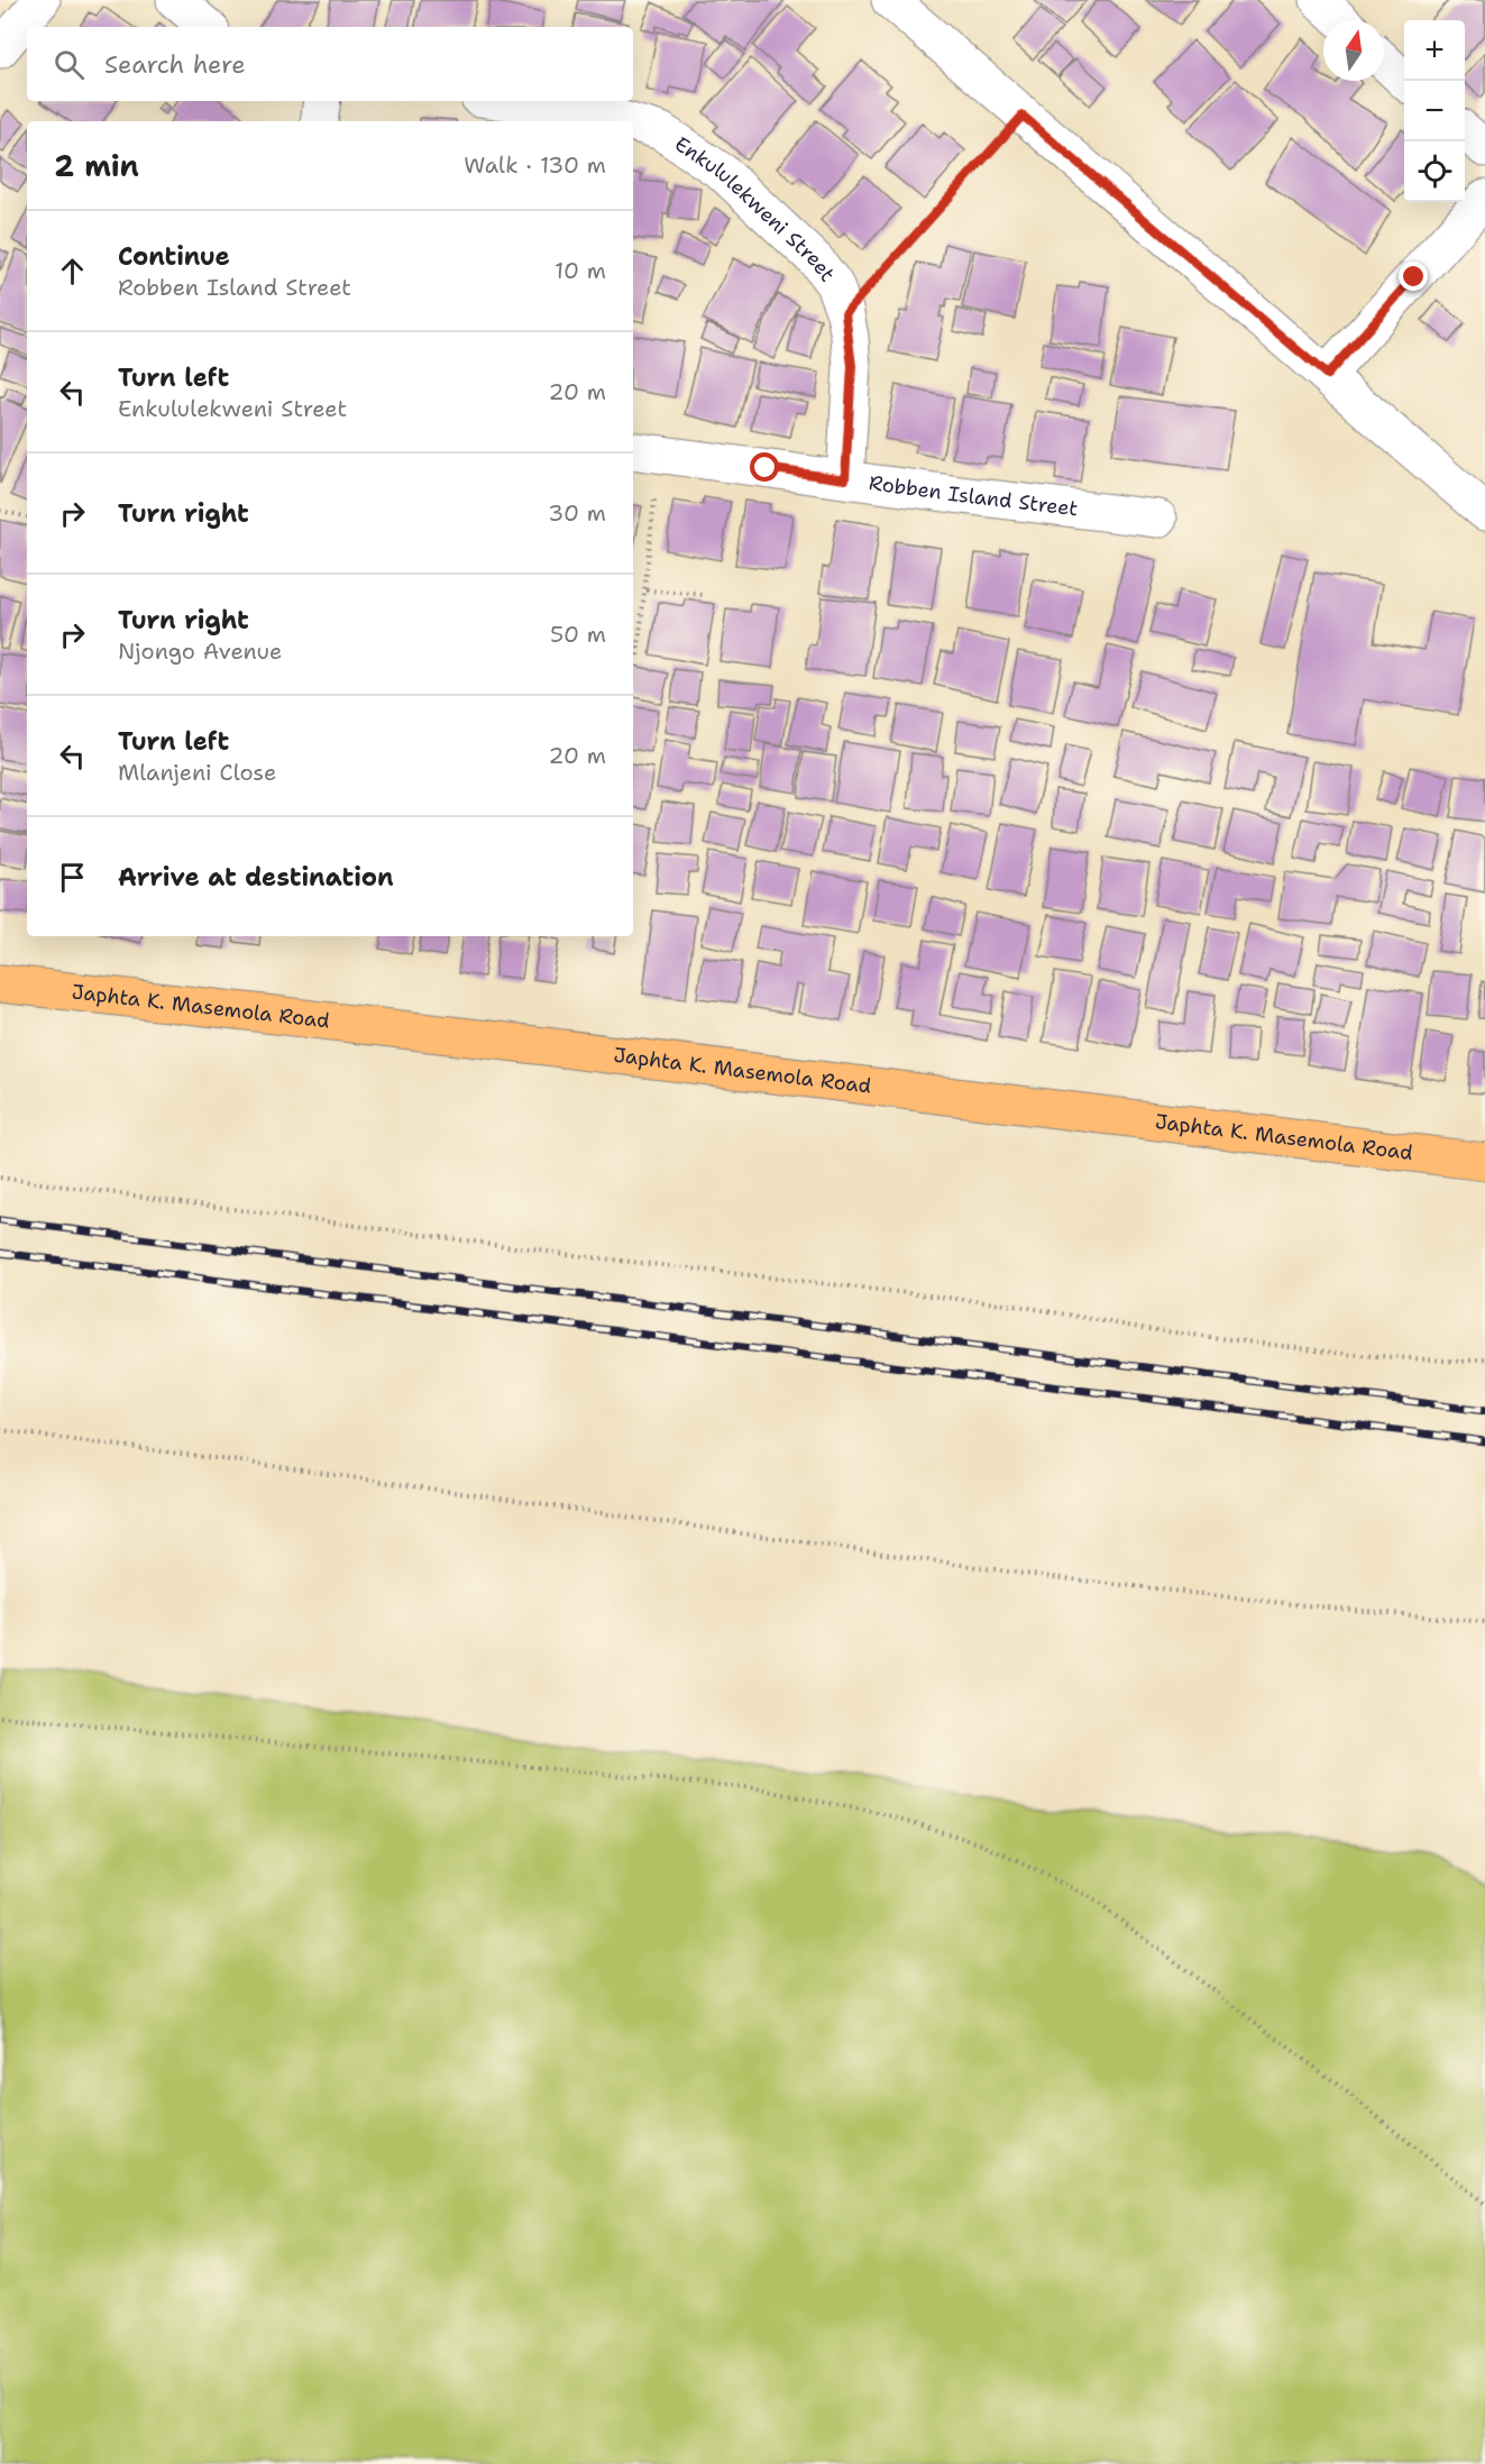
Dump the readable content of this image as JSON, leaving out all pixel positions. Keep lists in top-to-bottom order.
{
  "streets": {
    "main road": ["Japhta K. Masemola Road"],
    "street": ["Enkululekweni Street", "Robben Island Street"]
  },
  "crossings": [
    ["Enkululekweni Street", "Robben Island Street"]
  ],
  "north": "top",
  "page": {
    "map_buttons": ["+", "−"],
    "search": "Search here",
    "heading": ["2 min", "Walk · 130 m"],
    "list": [
      ["Continue", "Robben Island Street", "10 m"],
      ["Turn left", "Enkululekweni Street", "20 m"],
      ["Turn right", "30 m"],
      ["Turn right", "Njongo Avenue", "50 m"],
      ["Turn left", "Mlanjeni Close", "20 m"],
      "Arrive at destination"
    ]
  }
}
